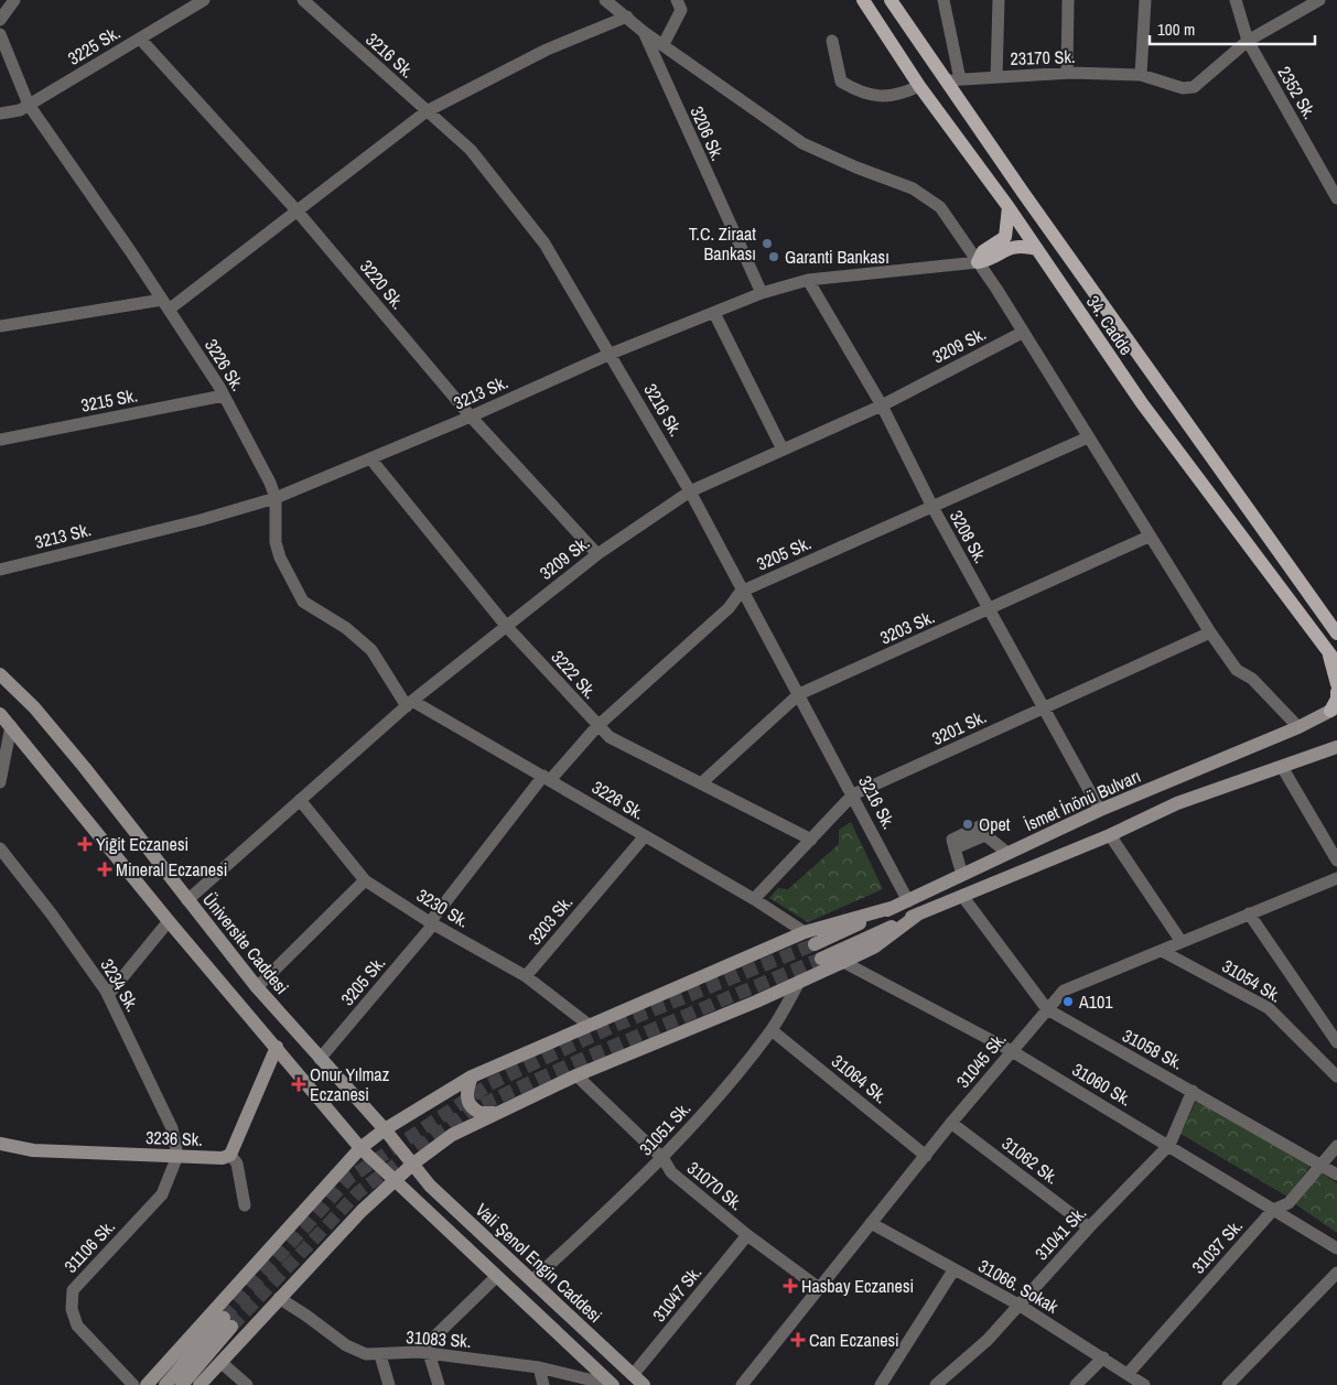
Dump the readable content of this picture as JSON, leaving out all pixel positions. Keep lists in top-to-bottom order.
{
  "streets": {
    "main road": [
      "34. Cadde",
      "İsmet İnönü Bulvarı",
      "Üniversite Caddesi",
      "3236 Sk.",
      "Vali Şenol Engin Caddesi"
    ],
    "street": [
      "3225 Sk.",
      "3216 Sk.",
      "23170 Sk.",
      "2352 Sk.",
      "3206 Sk.",
      "3220 Sk.",
      "3209 Sk.",
      "3226 Sk.",
      "3213 Sk.",
      "3215 Sk.",
      "3208 Sk.",
      "3205 Sk.",
      "3203 Sk.",
      "3222 Sk.",
      "3201 Sk.",
      "3230 Sk.",
      "31054 Sk.",
      "3234 Sk.",
      "31058 Sk.",
      "31045 Sk.",
      "31064 Sk.",
      "31060 Sk.",
      "31051 Sk.",
      "31062 Sk.",
      "31070 Sk.",
      "31041 Sk.",
      "31106 Sk.",
      "31037 Sk.",
      "31066. Sokak",
      "31047 Sk.",
      "31083 Sk."
    ]
  },
  "crossings": [
    ["3225 Sk.", "3220 Sk."],
    ["3225 Sk.", "3226 Sk."],
    ["3216 Sk.", "3209 Sk."],
    ["3216 Sk.", "3213 Sk."],
    ["3216 Sk.", "3205 Sk."],
    ["3216 Sk.", "3203 Sk."],
    ["3216 Sk.", "3201 Sk."],
    ["3216 Sk.", "İsmet İnönü Bulvarı"],
    ["23170 Sk.", "2352 Sk."],
    ["23170 Sk.", "34. Cadde"],
    ["3206 Sk.", "3213 Sk."],
    ["3220 Sk.", "3209 Sk."],
    ["3220 Sk.", "3213 Sk."],
    ["3209 Sk.", "3226 Sk."],
    ["3209 Sk.", "3208 Sk."],
    ["3209 Sk.", "3222 Sk."],
    ["3209 Sk.", "3230 Sk."],
    ["3209 Sk.", "Üniversite Caddesi"],
    ["3226 Sk.", "3213 Sk."],
    ["3226 Sk.", "3215 Sk."],
    ["3226 Sk.", "3205 Sk."],
    ["3226 Sk.", "3203 Sk."],
    ["3226 Sk.", "3201 Sk."],
    ["3213 Sk.", "3208 Sk."],
    ["3213 Sk.", "3222 Sk."],
    ["3208 Sk.", "3205 Sk."],
    ["3208 Sk.", "3203 Sk."],
    ["3208 Sk.", "3201 Sk."],
    ["3208 Sk.", "İsmet İnönü Bulvarı"],
    ["3205 Sk.", "3222 Sk."],
    ["3205 Sk.", "3230 Sk."],
    ["3205 Sk.", "Üniversite Caddesi"],
    ["3203 Sk.", "3222 Sk."],
    ["3203 Sk.", "3230 Sk."],
    ["3222 Sk.", "3201 Sk."],
    ["Üniversite Caddesi", "Vali Şenol Engin Caddesi"],
    ["31054 Sk.", "31045 Sk."],
    ["3234 Sk.", "3236 Sk."],
    ["3234 Sk.", "31106 Sk."],
    ["31058 Sk.", "31045 Sk."],
    ["31058 Sk.", "31041 Sk."],
    ["31058 Sk.", "31037 Sk."],
    ["31045 Sk.", "31064 Sk."],
    ["31045 Sk.", "31060 Sk."],
    ["31045 Sk.", "31062 Sk."],
    ["31045 Sk.", "31070 Sk."],
    ["31045 Sk.", "31066. Sokak"],
    ["31064 Sk.", "31051 Sk."],
    ["31060 Sk.", "31041 Sk."],
    ["31060 Sk.", "31037 Sk."],
    ["31051 Sk.", "31070 Sk."],
    ["31051 Sk.", "Vali Şenol Engin Caddesi"],
    ["3236 Sk.", "31106 Sk."],
    ["31062 Sk.", "31041 Sk."],
    ["31070 Sk.", "31047 Sk."],
    ["31041 Sk.", "31066. Sokak"],
    ["31037 Sk.", "31066. Sokak"],
    ["Vali Şenol Engin Caddesi", "31047 Sk."]
  ],
  "places": {
    "other": [
      "T.C. Ziraat Bankası",
      "Garanti Bankası",
      "Opet",
      "A101"
    ],
    "health": [
      "Yiğit Eczanesi",
      "Mineral Eczanesi",
      "Onur Yılmaz Eczanesi",
      "Hasbay Eczanesi",
      "Can Eczanesi"
    ]
  },
  "scale_bar": "100 m"
}
